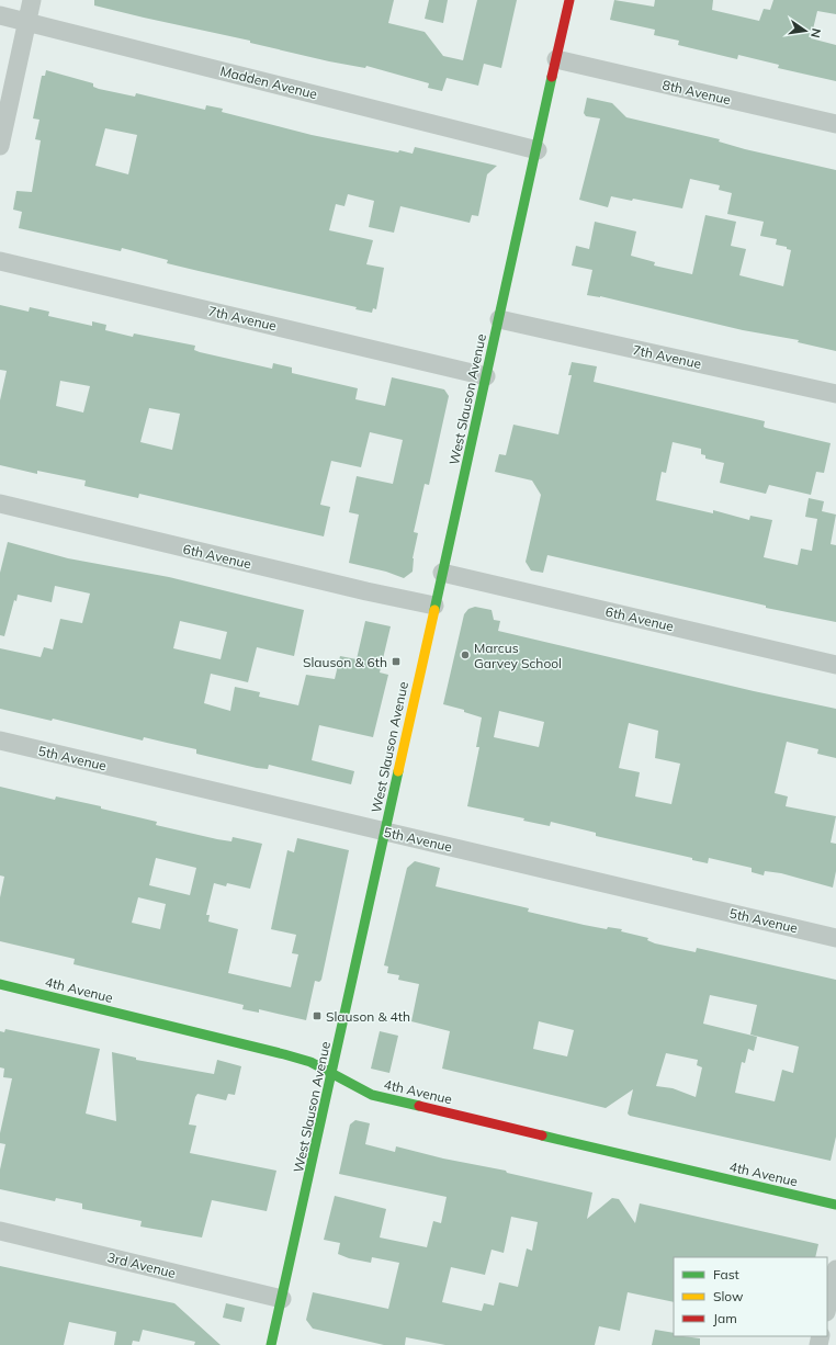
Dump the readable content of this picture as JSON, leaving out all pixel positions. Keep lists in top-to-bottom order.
{
  "streets": {
    "main road": ["West Slauson Avenue", "4th Avenue"],
    "street": [
      "Madden Avenue",
      "8th Avenue",
      "7th Avenue",
      "6th Avenue",
      "5th Avenue",
      "3rd Avenue"
    ]
  },
  "crossings": [
    ["Madden Avenue", "West Slauson Avenue"],
    ["8th Avenue", "West Slauson Avenue"],
    ["7th Avenue", "West Slauson Avenue"],
    ["West Slauson Avenue", "6th Avenue"],
    ["West Slauson Avenue", "5th Avenue"],
    ["West Slauson Avenue", "4th Avenue"],
    ["West Slauson Avenue", "3rd Avenue"]
  ],
  "places": {
    "other": ["Marcus Garvey School"],
    "transit": ["Slauson & 6th", "Slauson & 4th"]
  },
  "legend": ["Fast", "Slow", "Jam"],
  "north": "right"
}
